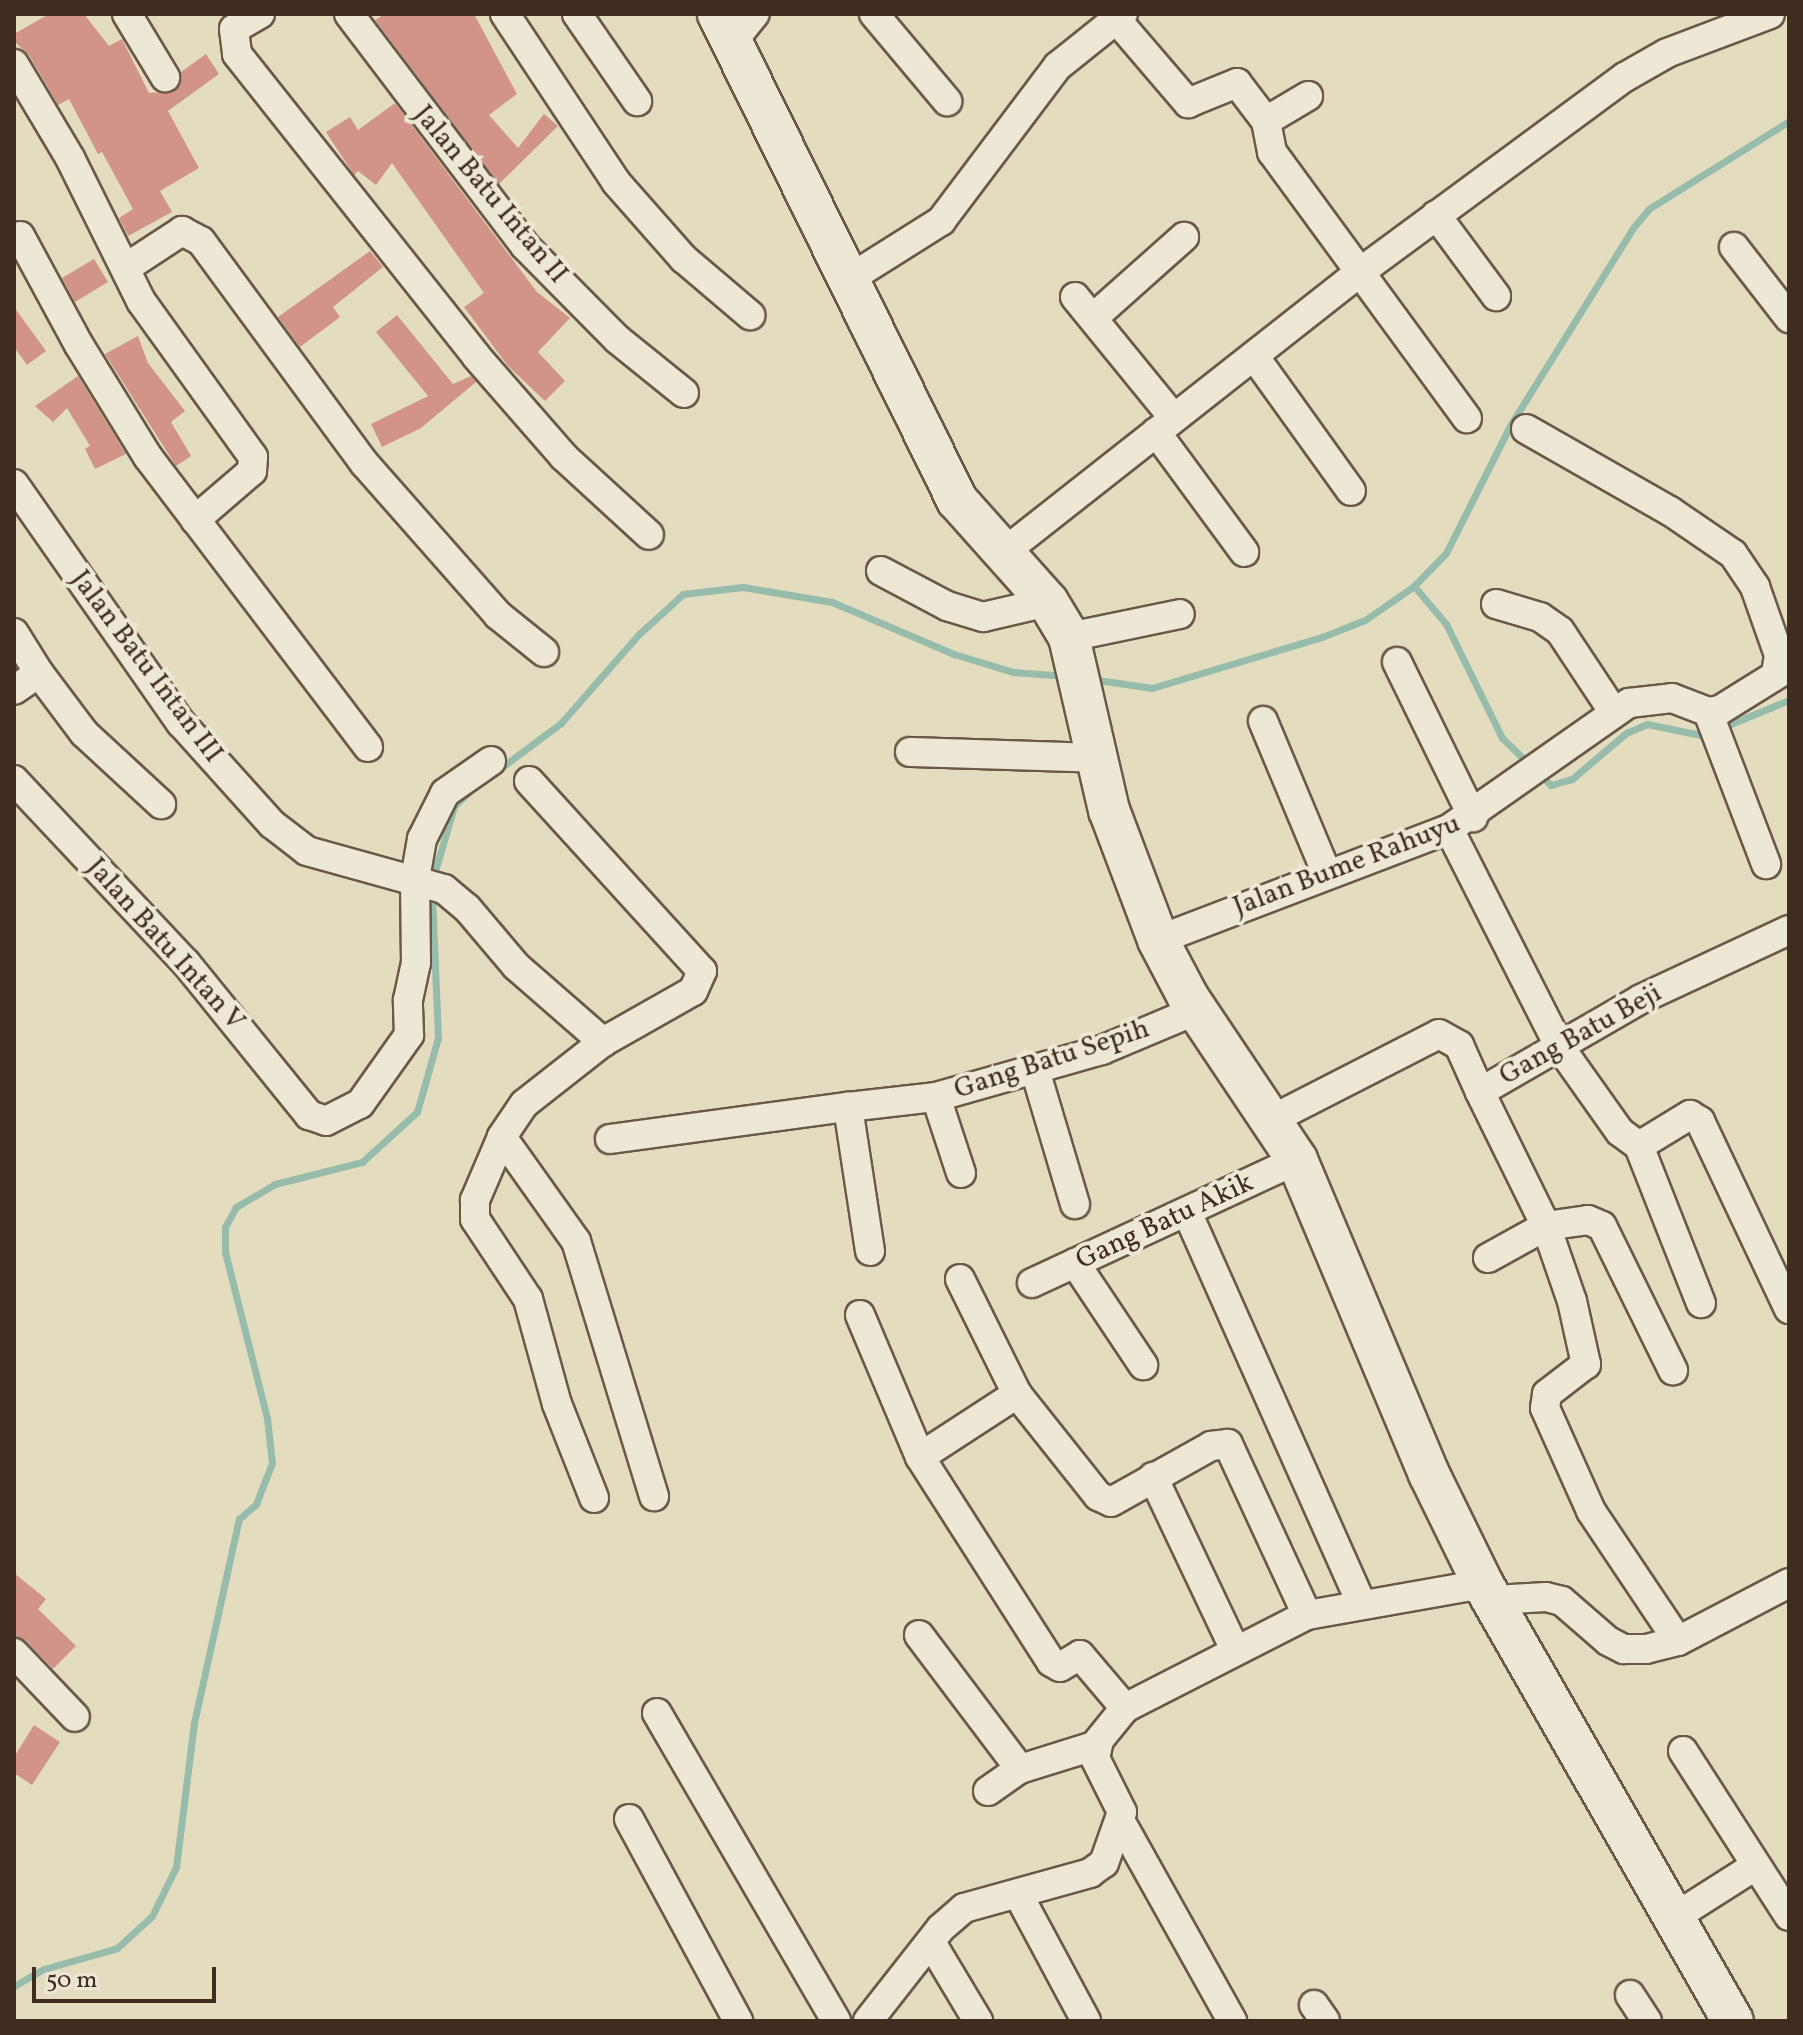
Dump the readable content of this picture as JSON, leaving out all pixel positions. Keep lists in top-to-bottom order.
{
  "streets": {
    "street": [
      "Jalan Batu Intan II",
      "Jalan Batu Intan III",
      "Jalan Bume Rahuyu",
      "Jalan Batu Intan V",
      "Gang Batu Beji",
      "Gang Batu Sepih",
      "Gang Batu Akik"
    ]
  },
  "crossings": [
    ["Jalan Batu Intan III", "Jalan Batu Intan V"]
  ],
  "scale_bar": "50 m"
}
